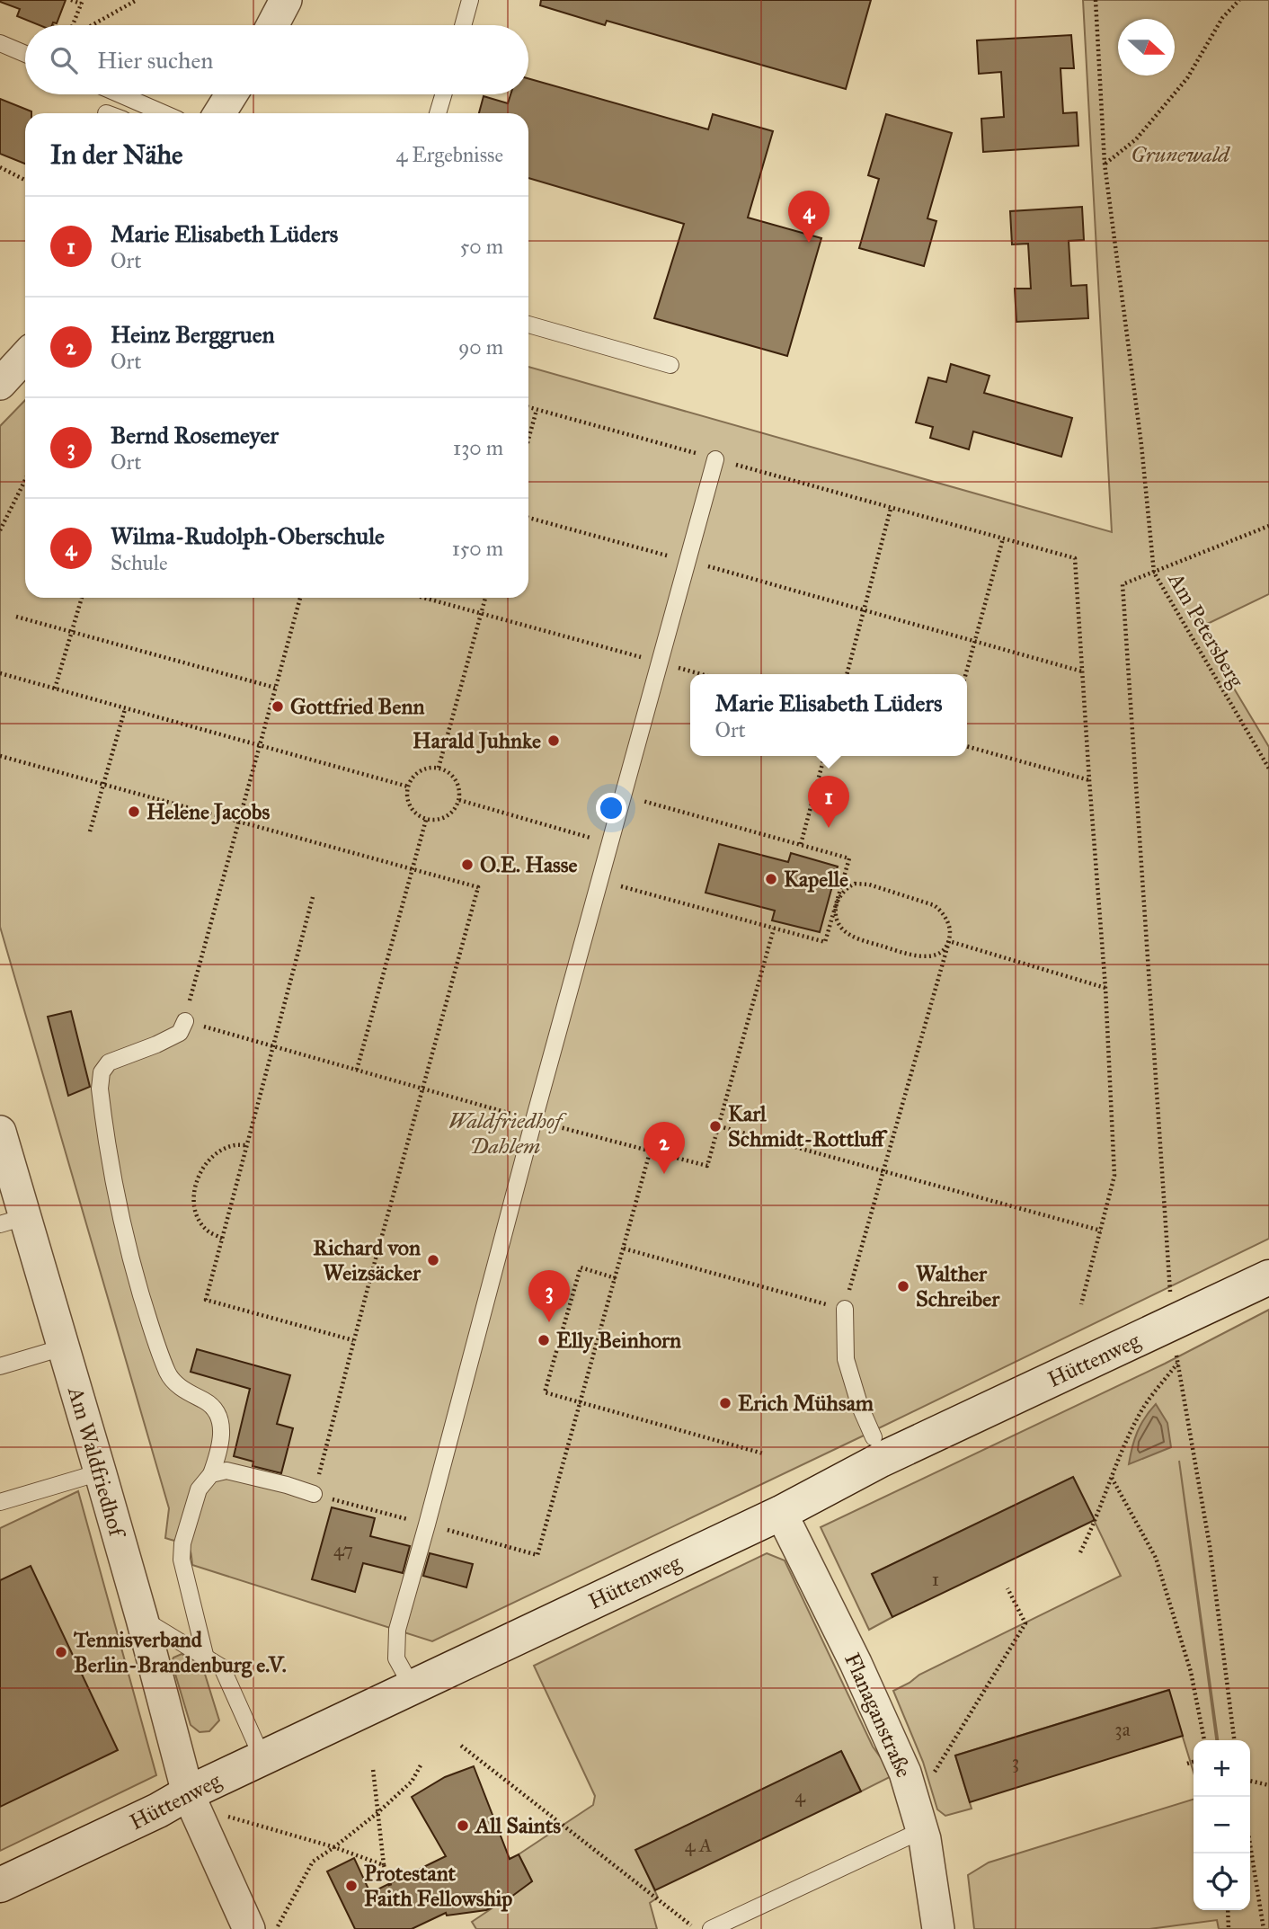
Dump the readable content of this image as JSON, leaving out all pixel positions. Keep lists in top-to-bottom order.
{
  "streets": {
    "main road": ["Hüttenweg"],
    "street": ["Am Waldfriedhof", "Flanaganstraße"],
    "path": ["Am Petersberg"]
  },
  "crossings": [
    ["Hüttenweg", "Am Waldfriedhof"],
    ["Hüttenweg", "Flanaganstraße"]
  ],
  "parks": ["Grunewald", "Waldfriedhof Dahlem"],
  "places": [
    "Gottfried Benn",
    "Harald Juhnke",
    "Helene Jacobs",
    "O.E. Hasse",
    "Kapelle",
    "Karl Schmidt-Rottluff",
    "Richard von Weizsäcker",
    "Walther Schreiber",
    "Elly Beinhorn",
    "Erich Mühsam",
    "Tennisverband Berlin-Brandenburg e.V.",
    "All Saints",
    "Protestant Faith Fellowship"
  ],
  "house_numbers": [
    "47",
    "1",
    "3a",
    "3",
    "4",
    "4 A"
  ],
  "north": "right",
  "page": {
    "search": "Hier suchen",
    "heading": ["In der Nähe", "4 Ergebnisse"],
    "pins": [
      "4",
      "1",
      "2",
      "3"
    ],
    "list": [
      {
        "mark": "1",
        "name": "Marie Elisabeth Lüders",
        "note": "Ort",
        "value": "50 m"
      },
      {
        "mark": "2",
        "name": "Heinz Berggruen",
        "note": "Ort",
        "value": "90 m"
      },
      {
        "mark": "3",
        "name": "Bernd Rosemeyer",
        "note": "Ort",
        "value": "130 m"
      },
      {
        "mark": "4",
        "name": "Wilma-Rudolph-Oberschule",
        "note": "Schule",
        "value": "150 m"
      }
    ],
    "popup": ["Marie Elisabeth Lüders", "Ort"],
    "map_buttons": ["+", "−"]
  }
}
